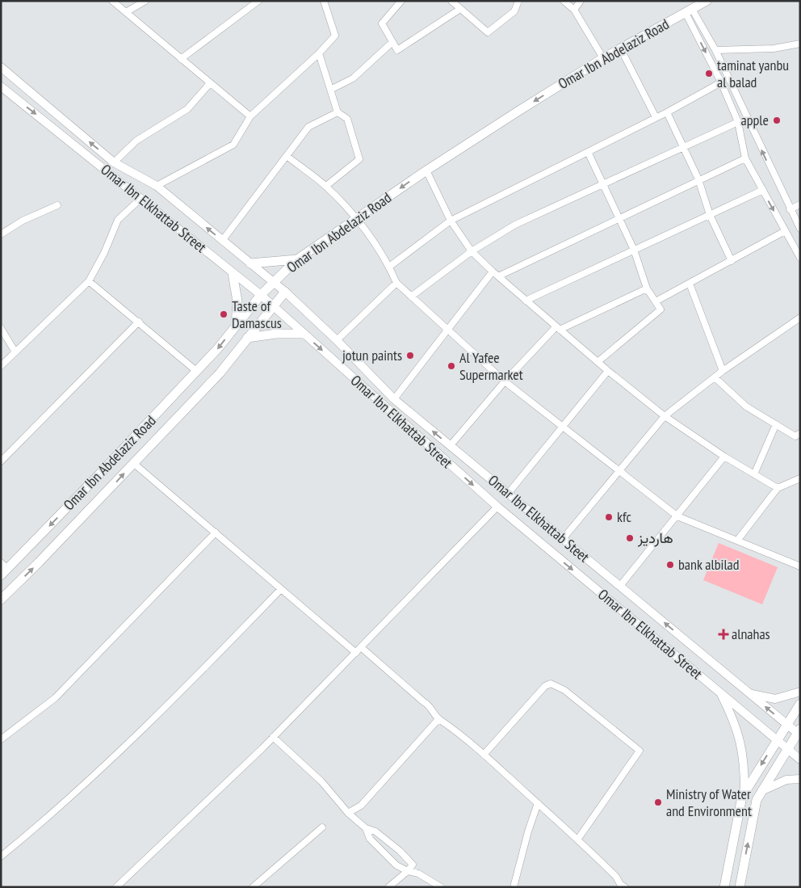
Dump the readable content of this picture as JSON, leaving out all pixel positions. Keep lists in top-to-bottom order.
{
  "streets": {
    "main road": ["Omar Ibn Abdelaziz Road"],
    "street": ["Omar Ibn Elkhattab Street", "Omar Ibn Elkhattab Steet"]
  },
  "crossings": [
    ["Omar Ibn Abdelaziz Road", "Omar Ibn Elkhattab Street"],
    ["Omar Ibn Abdelaziz Road", "Omar Ibn Elkhattab Steet"],
    ["Omar Ibn Elkhattab Street", "Omar Ibn Elkhattab Steet"]
  ],
  "one_way": ["Omar Ibn Elkhattab Steet"],
  "places": {
    "other": [
      "taminat yanbu al balad",
      "apple",
      "Taste of Damascus",
      "jotun paints",
      "Al Yafee Supermarket",
      "kfc",
      "هارديز",
      "bank albilad",
      "Ministry of Water and Environment"
    ],
    "health": ["alnahas"]
  }
}
